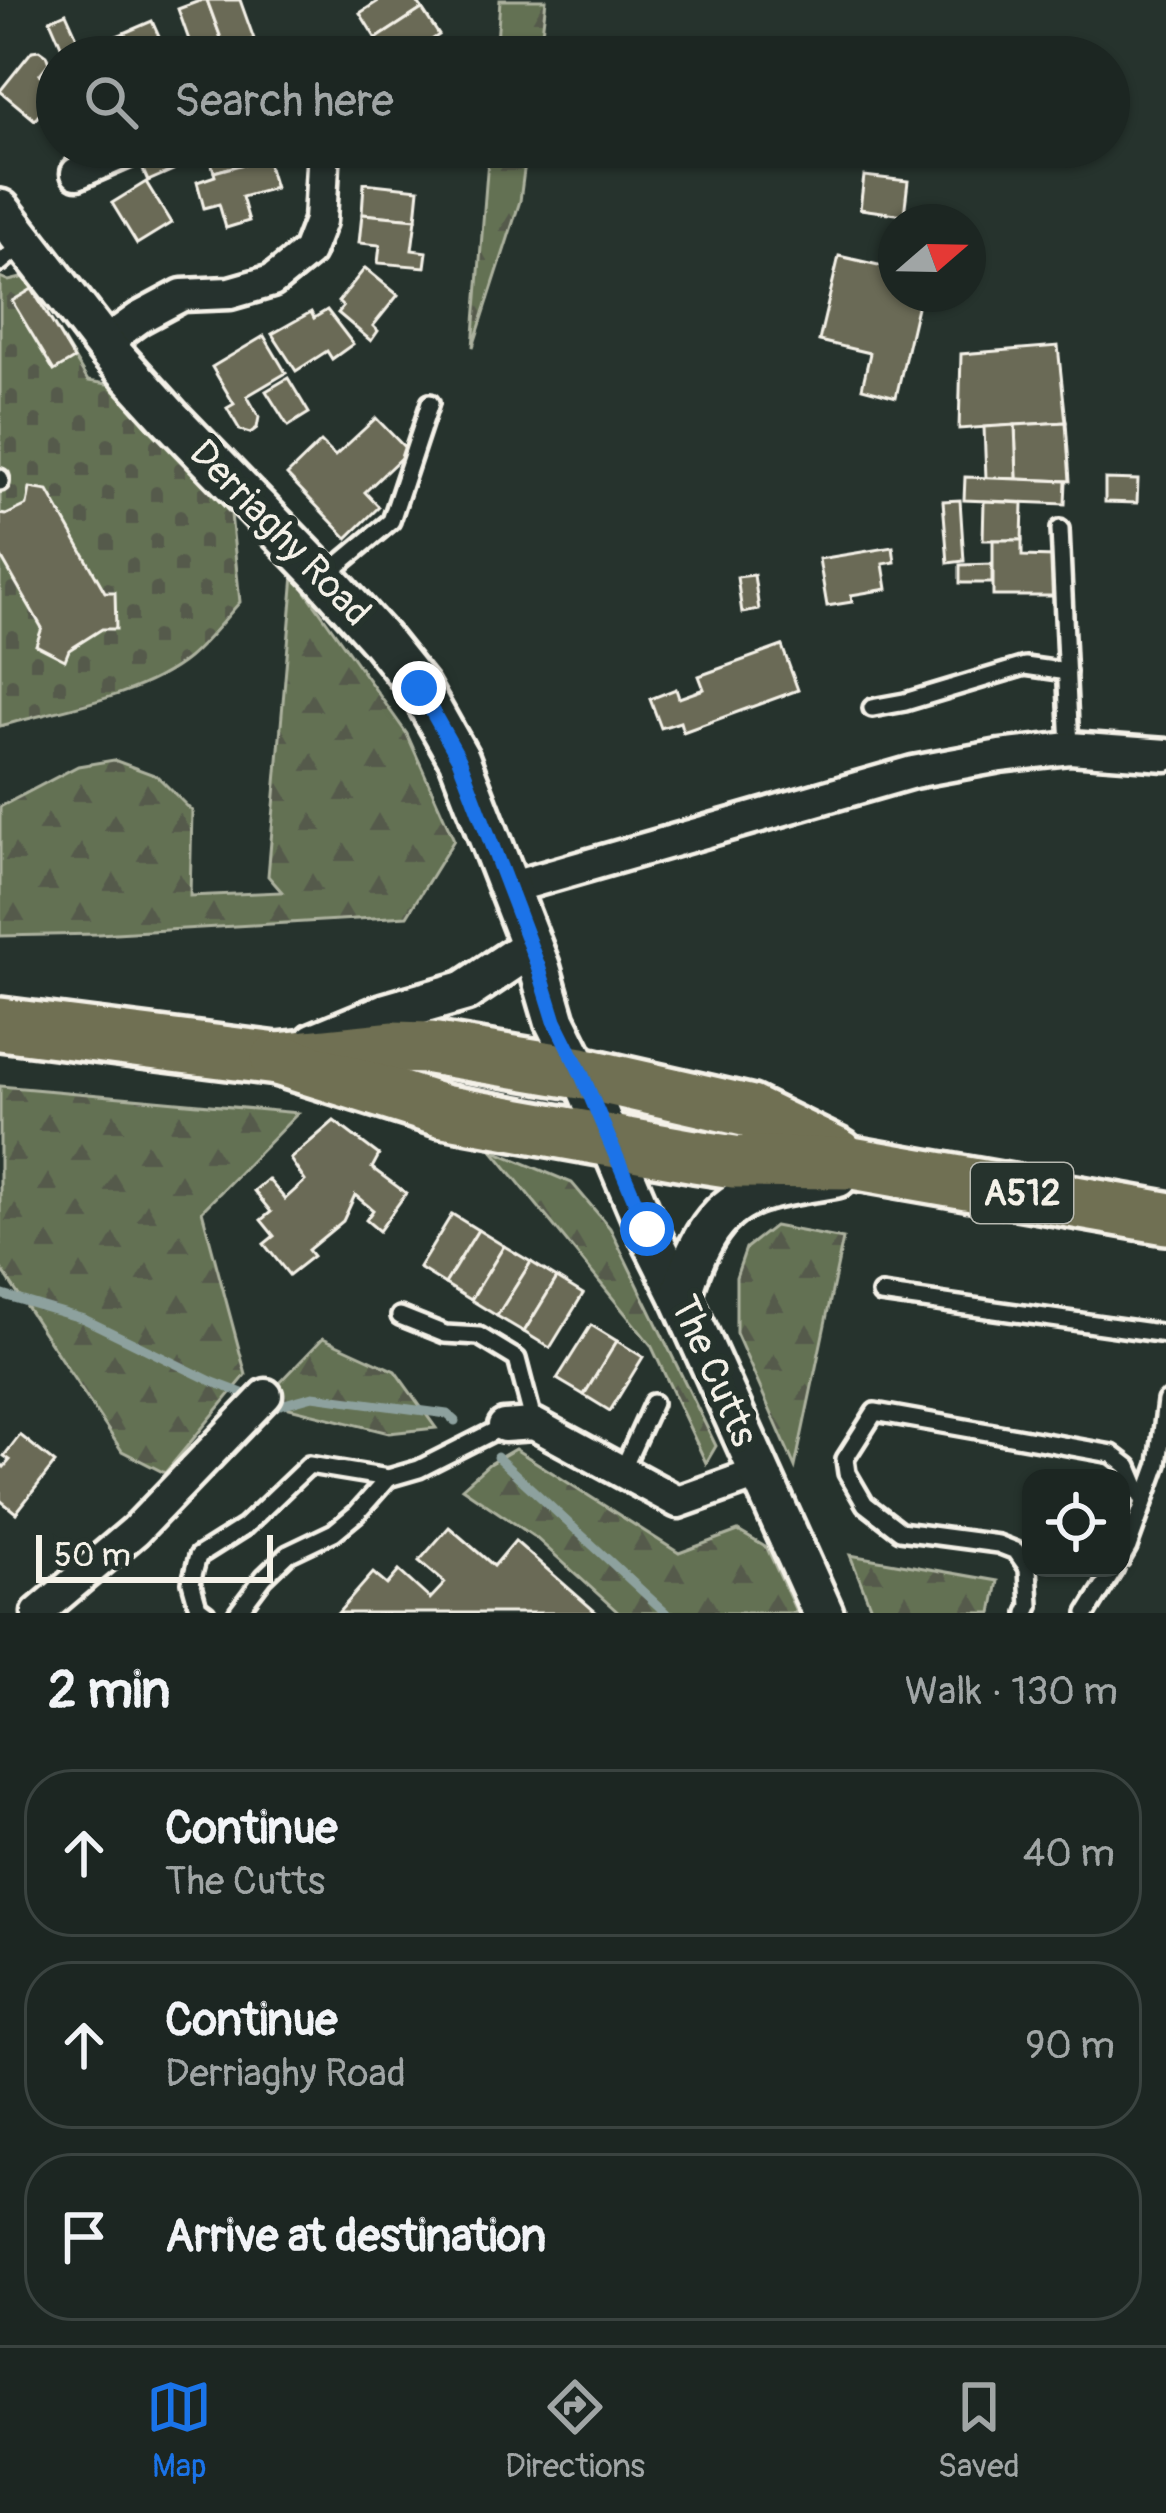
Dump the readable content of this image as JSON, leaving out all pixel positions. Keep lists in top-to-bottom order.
{
  "streets": {
    "highway": ["A512"],
    "street": ["Derriaghy Road", "The Cutts"]
  },
  "crossings": [
    ["Derriaghy Road", "A512"],
    ["Derriaghy Road", "The Cutts"],
    ["A512", "The Cutts"]
  ],
  "scale_bar": "50 m",
  "north": "right",
  "page": {
    "search": "Search here",
    "scale": "50 m",
    "heading": ["2 min", "Walk · 130 m"],
    "list": [
      ["Continue", "The Cutts", "40 m"],
      ["Continue", "Derriaghy Road", "90 m"],
      "Arrive at destination"
    ],
    "nav": ["Map", "Directions", "Saved"]
  }
}
